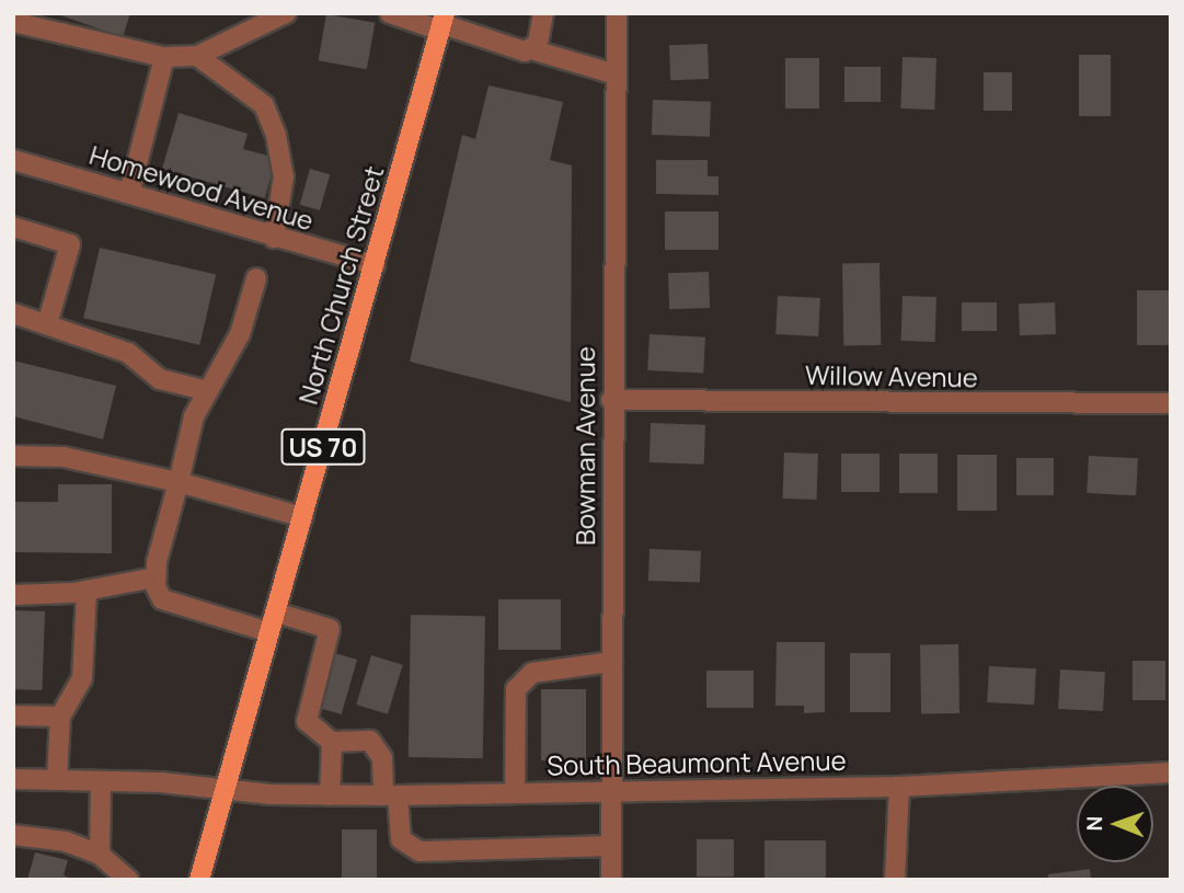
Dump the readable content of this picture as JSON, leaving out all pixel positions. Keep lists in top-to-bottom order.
{
  "streets": {
    "main road": ["North Church Street", "US 70"],
    "street": [
      "Homewood Avenue",
      "Willow Avenue",
      "Bowman Avenue",
      "South Beaumont Avenue"
    ]
  },
  "crossings": [
    ["Homewood Avenue", "North Church Street"],
    ["North Church Street", "South Beaumont Avenue"],
    ["Willow Avenue", "Bowman Avenue"],
    ["Bowman Avenue", "South Beaumont Avenue"]
  ],
  "north": "left"
}
